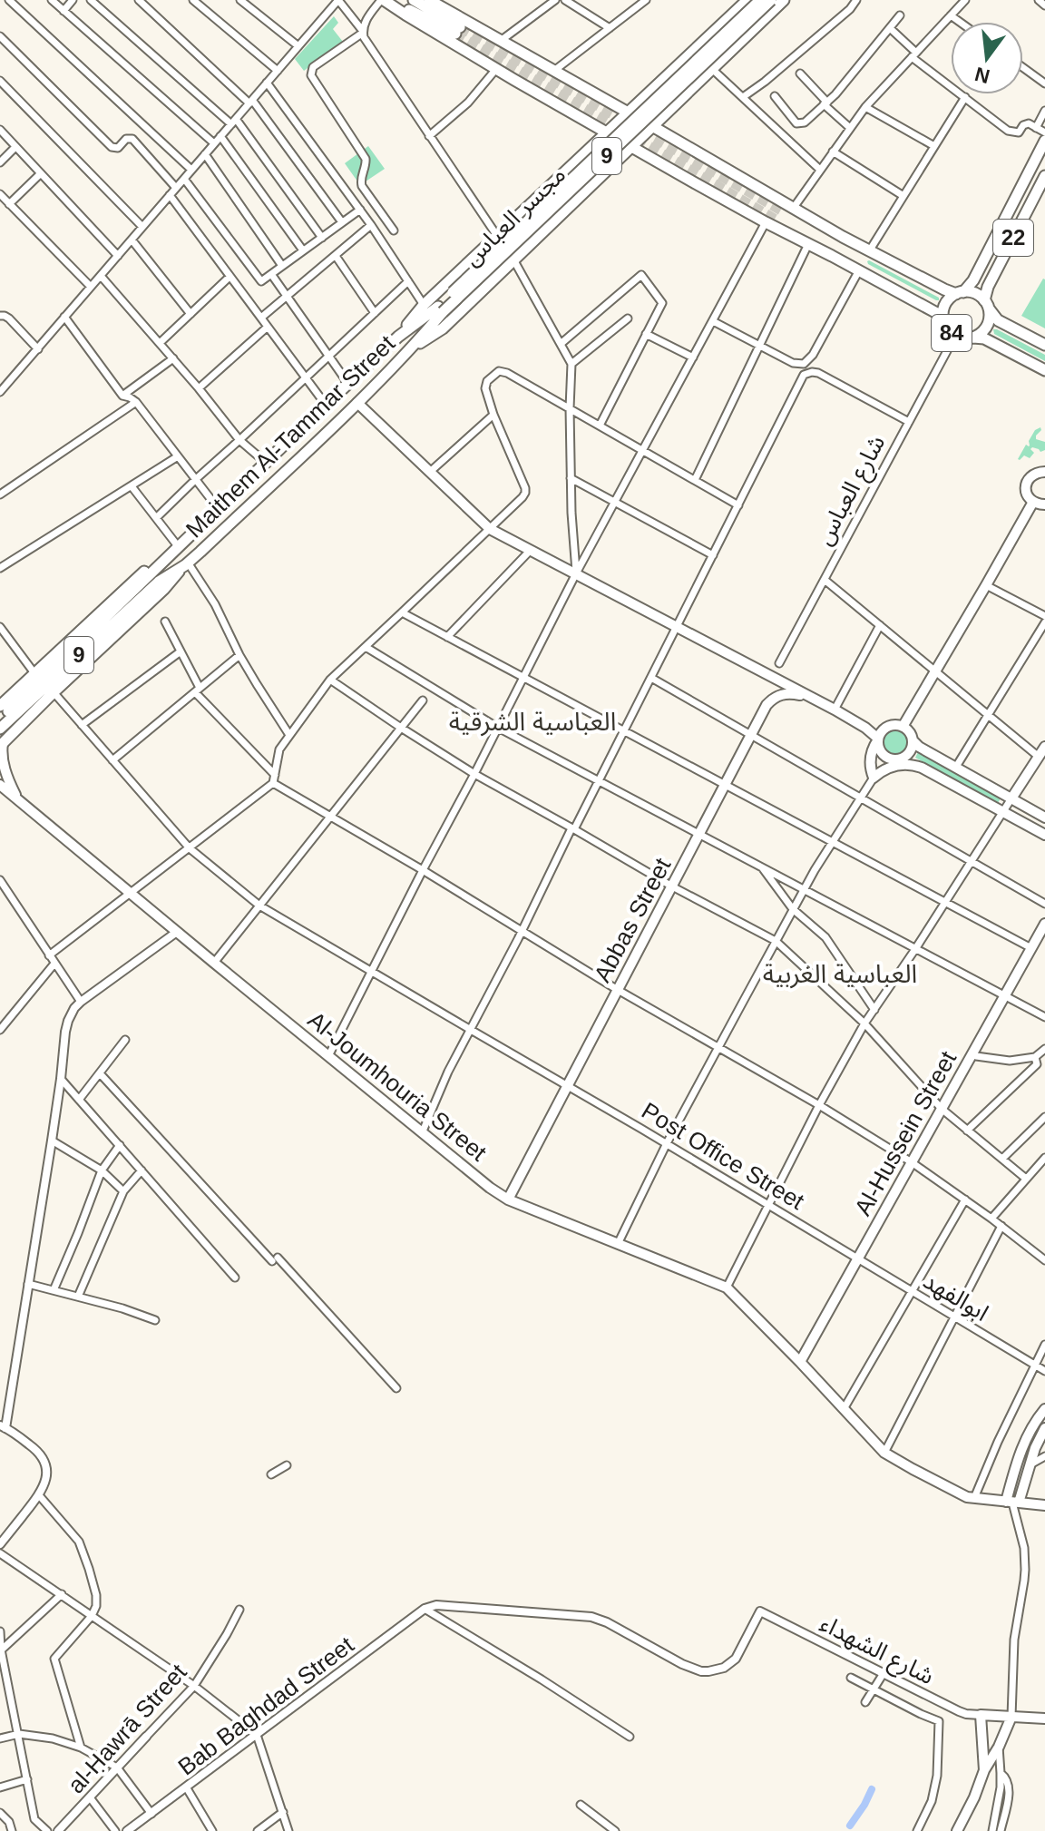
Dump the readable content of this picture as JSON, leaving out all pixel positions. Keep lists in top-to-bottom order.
{
  "streets": {
    "main road": [
      "9",
      "مجسر العباس",
      "22",
      "84",
      "Maithem Al-Tammar Street",
      "Abbas Street",
      "Al-Joumhouria Street",
      "Al-Hussein Street"
    ],
    "street": [
      "شارع العباس",
      "Post Office Street",
      "ابوالفهد",
      "شارع الشهداء",
      "Bab Baghdad Street",
      "al-Ḥawrā Street"
    ]
  },
  "crossings": [
    ["9", "Maithem Al-Tammar Street"],
    ["مجسر العباس", "Maithem Al-Tammar Street"],
    ["22", "84"],
    ["22", "شارع العباس"],
    ["84", "شارع العباس"],
    ["Abbas Street", "Al-Joumhouria Street"],
    ["Abbas Street", "Post Office Street"],
    ["Al-Joumhouria Street", "Al-Hussein Street"],
    ["Al-Hussein Street", "Post Office Street"],
    ["Al-Hussein Street", "ابوالفهد"],
    ["Post Office Street", "ابوالفهد"],
    ["شارع الشهداء", "Bab Baghdad Street"]
  ],
  "districts": ["العباسية الشرقية", "العباسية الغربية"],
  "north": "bottom"
}
